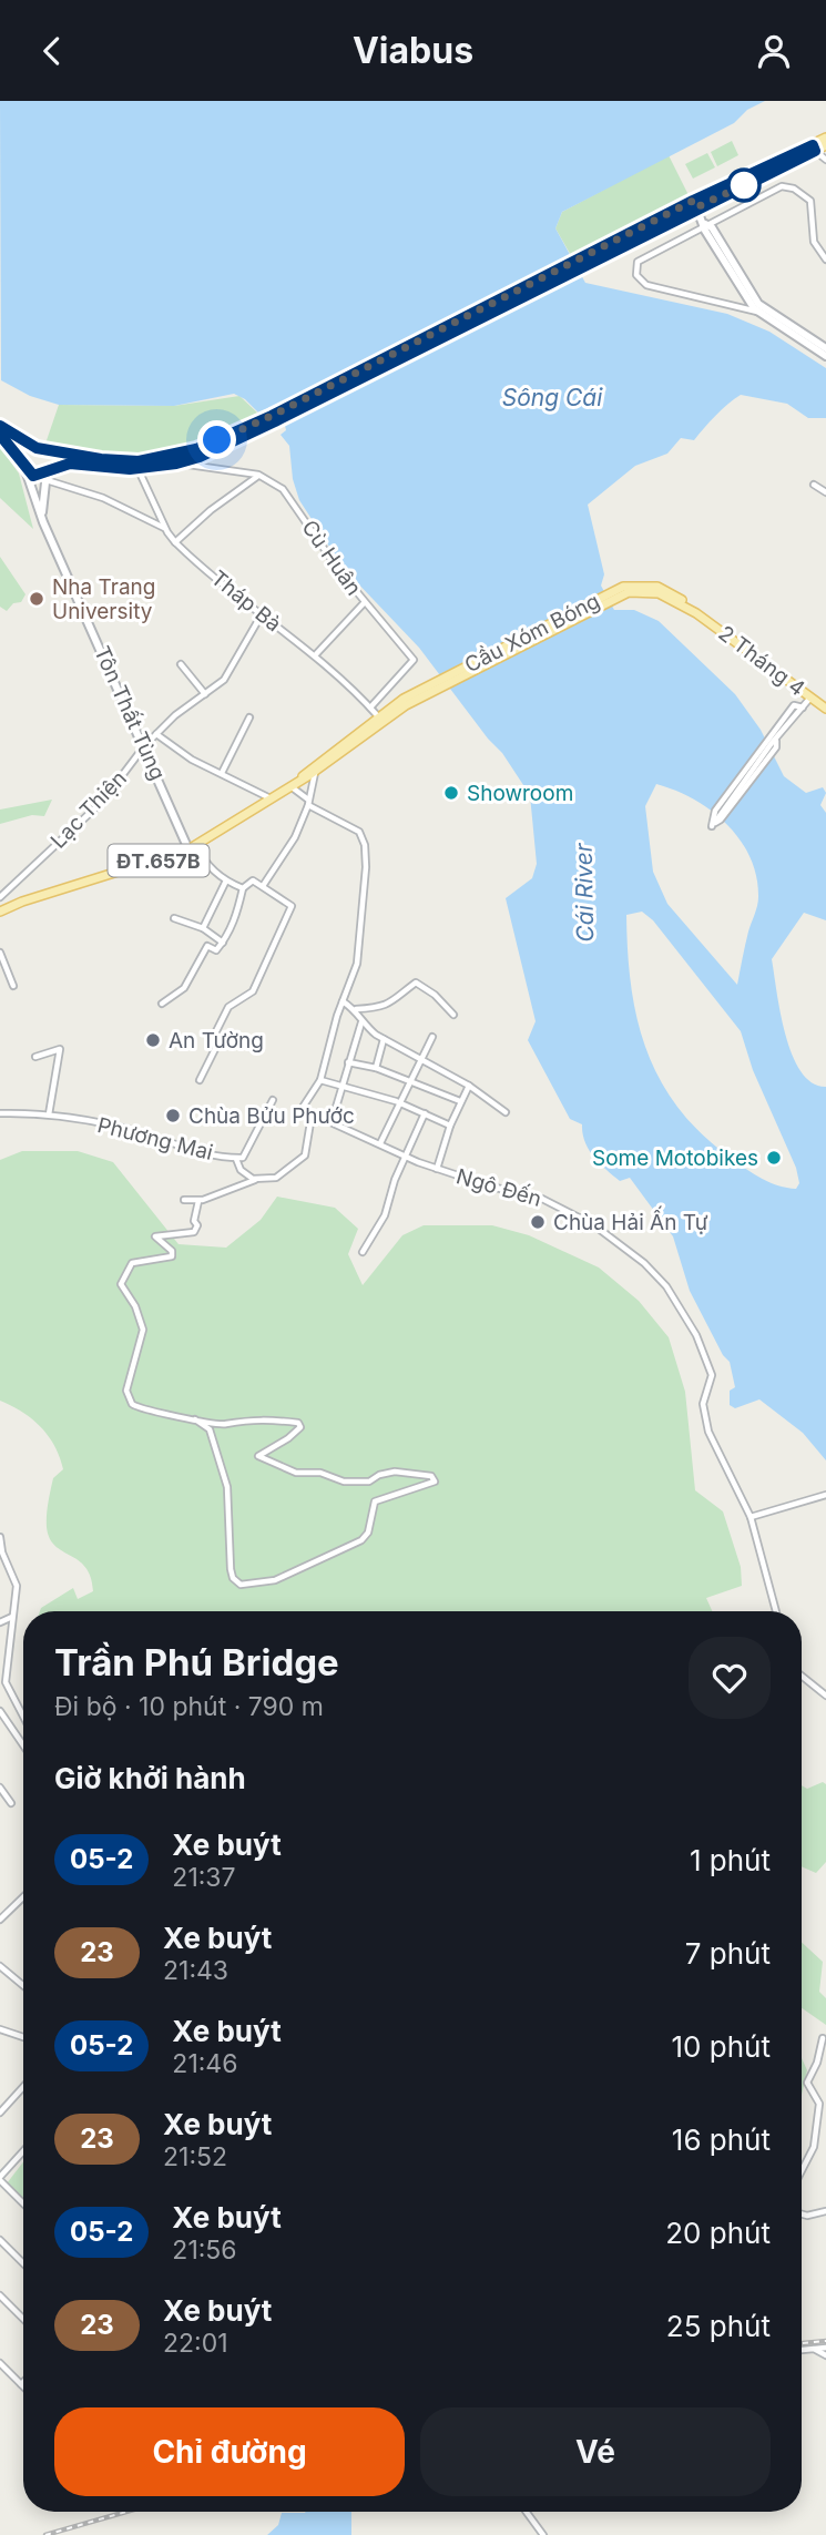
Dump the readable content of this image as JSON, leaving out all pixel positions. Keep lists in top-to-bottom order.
{
  "streets": {
    "main road": [
      "Cầu Xóm Bóng",
      "2 Tháng 4",
      "Tôn Thất Tùng",
      "ĐT.657B"
    ],
    "street": [
      "Cù Huân",
      "Tháp Bà",
      "Lạc Thiện",
      "Phương Mai",
      "Ngô Đến"
    ]
  },
  "crossings": [
    ["Cù Huân", "Tháp Bà"],
    ["Tháp Bà", "Lạc Thiện"],
    ["Tháp Bà", "ĐT.657B"],
    ["Cầu Xóm Bóng", "2 Tháng 4"],
    ["Cầu Xóm Bóng", "ĐT.657B"],
    ["Tôn Thất Tùng", "Lạc Thiện"],
    ["Tôn Thất Tùng", "ĐT.657B"]
  ],
  "water": ["Sông Cái", "Cái River"],
  "places": [
    "Nha Trang University",
    "Showroom",
    "An Tường",
    "Chùa Bửu Phước",
    "Some Motobikes",
    "Chùa Hải Ấn Tự"
  ],
  "lines": ["bus line 05-2"],
  "page": {
    "header": "Viabus",
    "heading": [
      ["Trần Phú Bridge", "Đi bộ · 10 phút · 790 m"],
      "Giờ khởi hành"
    ],
    "list": [
      {
        "mark": "05-2",
        "name": "Xe buýt",
        "note": "21:37",
        "value": "1 phút"
      },
      {
        "mark": "23",
        "name": "Xe buýt",
        "note": "21:43",
        "value": "7 phút"
      },
      {
        "mark": "05-2",
        "name": "Xe buýt",
        "note": "21:46",
        "value": "10 phút"
      },
      {
        "mark": "23",
        "name": "Xe buýt",
        "note": "21:52",
        "value": "16 phút"
      },
      {
        "mark": "05-2",
        "name": "Xe buýt",
        "note": "21:56",
        "value": "20 phút"
      },
      {
        "mark": "23",
        "name": "Xe buýt",
        "note": "22:01",
        "value": "25 phút"
      }
    ],
    "buttons": ["Chỉ đường", "Vé"]
  }
}
